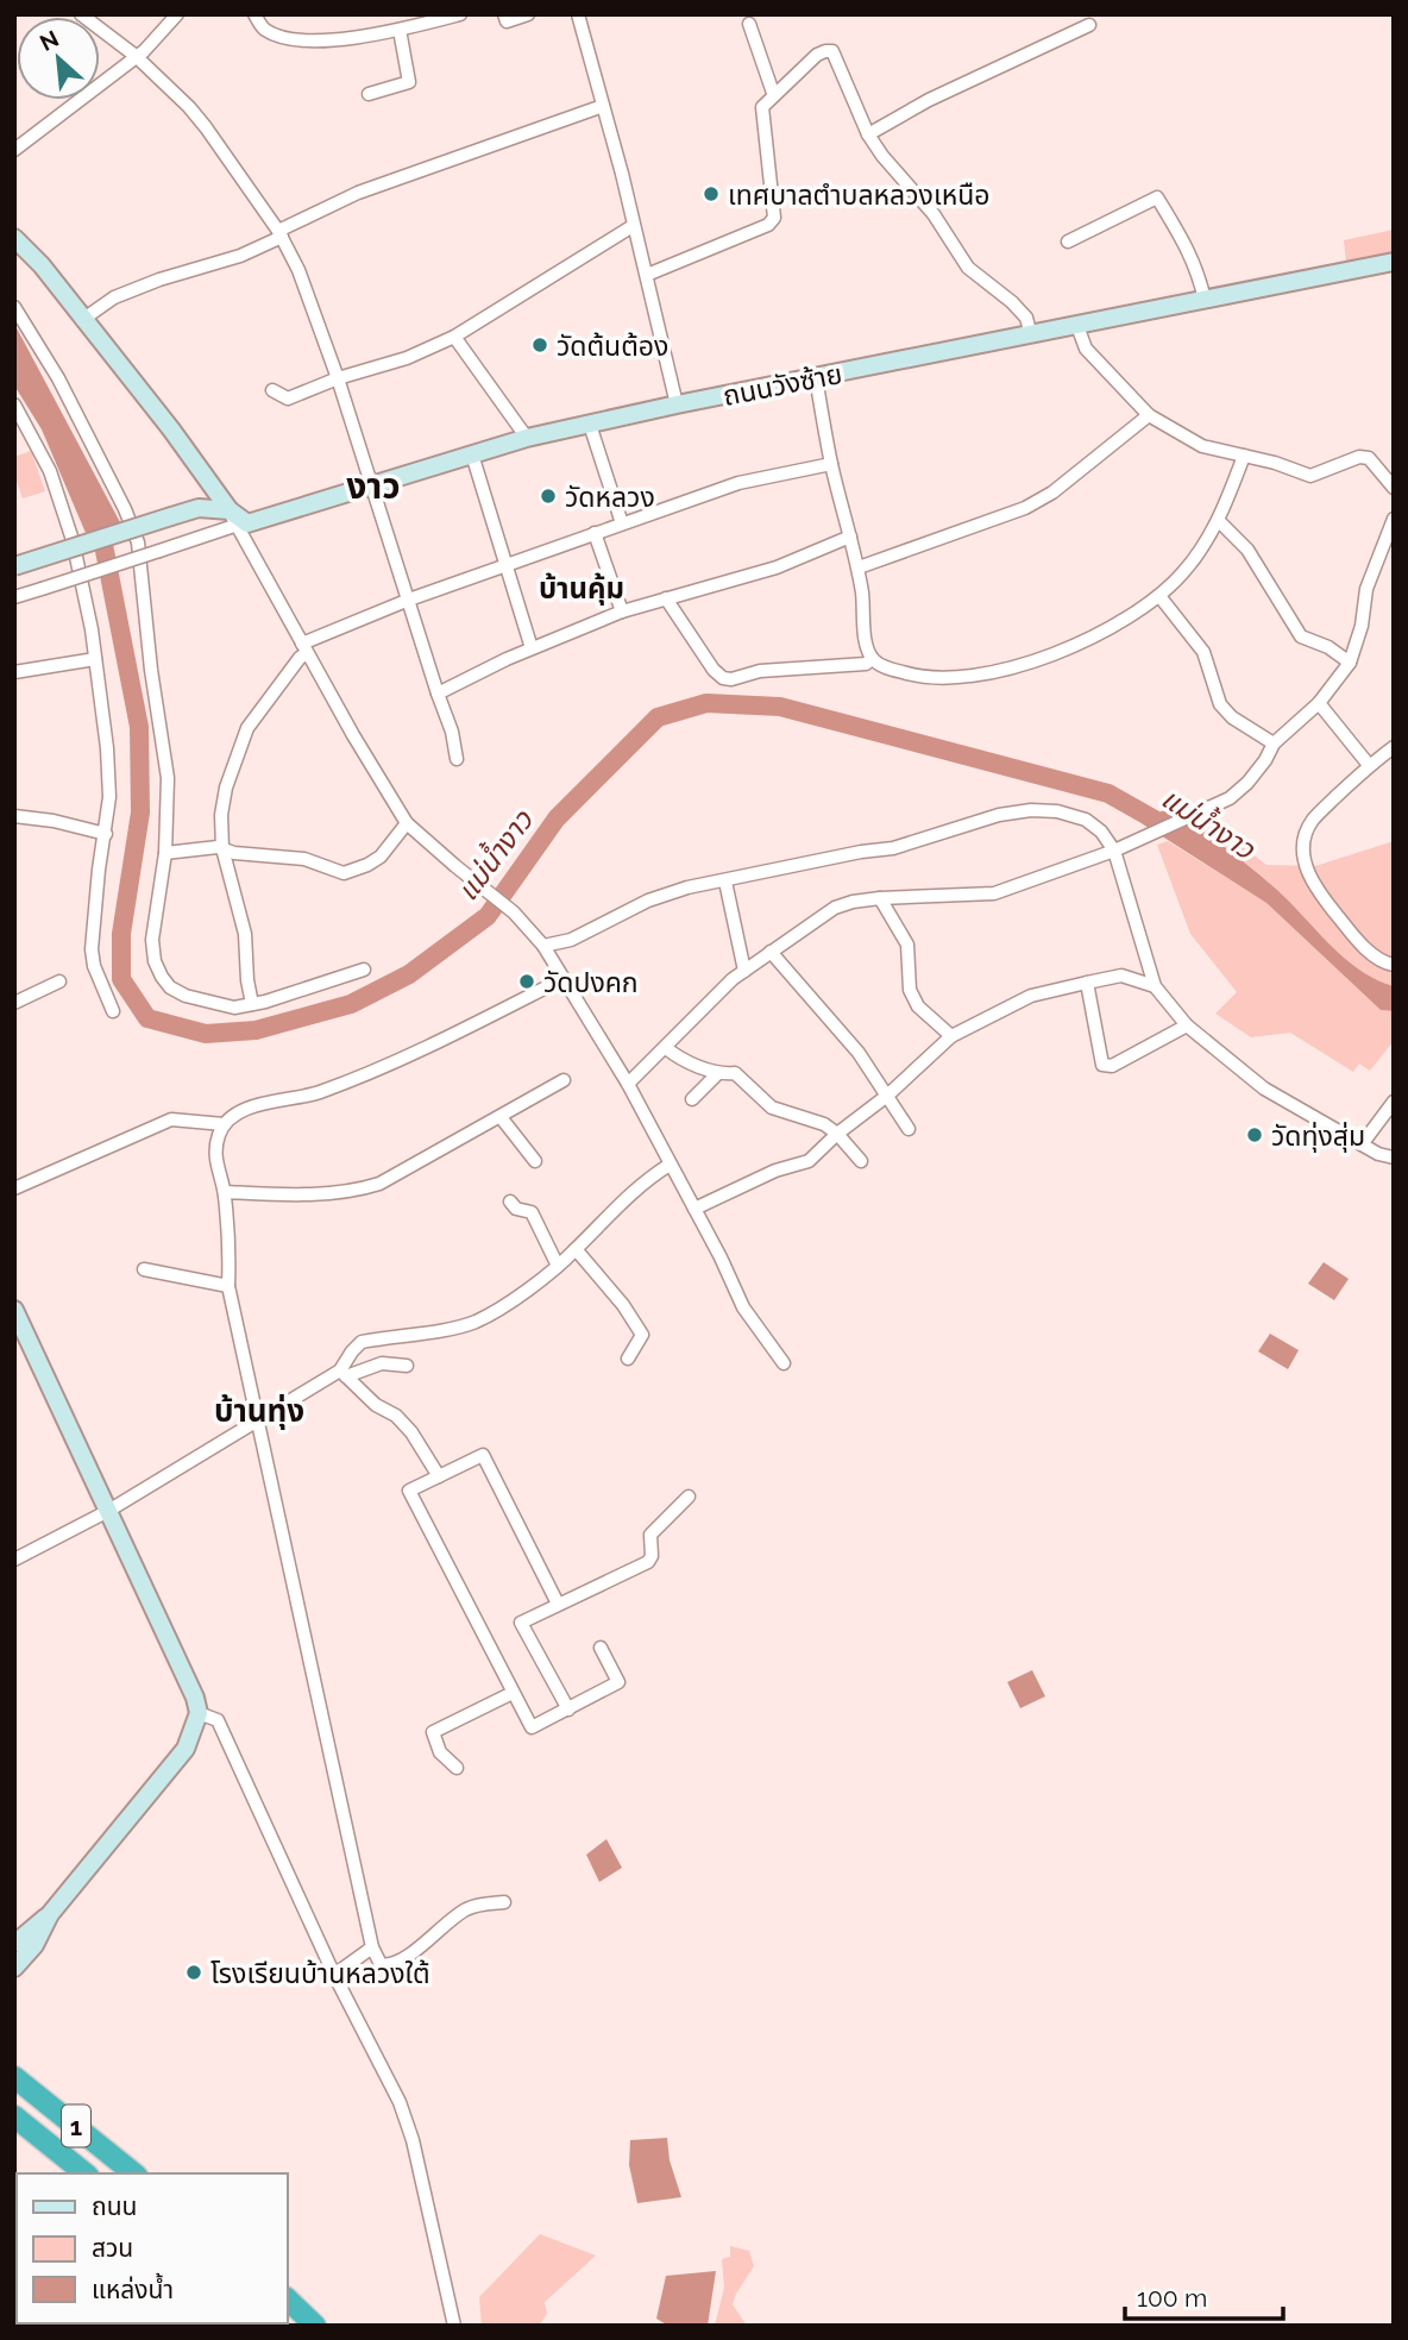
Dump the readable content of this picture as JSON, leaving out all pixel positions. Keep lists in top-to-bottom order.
{
  "streets": {
    "highway": ["1"],
    "main road": ["ถนนวังซ้าย"]
  },
  "districts": ["งาว", "บ้านคุ้ม", "บ้านทุ่ง"],
  "water": ["แม่น้ำงาว"],
  "places": [
    "เทศบาลตำบลหลวงเหนือ",
    "วัดต้นต้อง",
    "วัดหลวง",
    "วัดปงคก",
    "วัดทุ่งสุ่ม",
    "โรงเรียนบ้านหลวงใต้"
  ],
  "legend": ["ถนน", "สวน", "แหล่งน้ำ"],
  "scale_bar": "100 m",
  "north": "top left"
}
